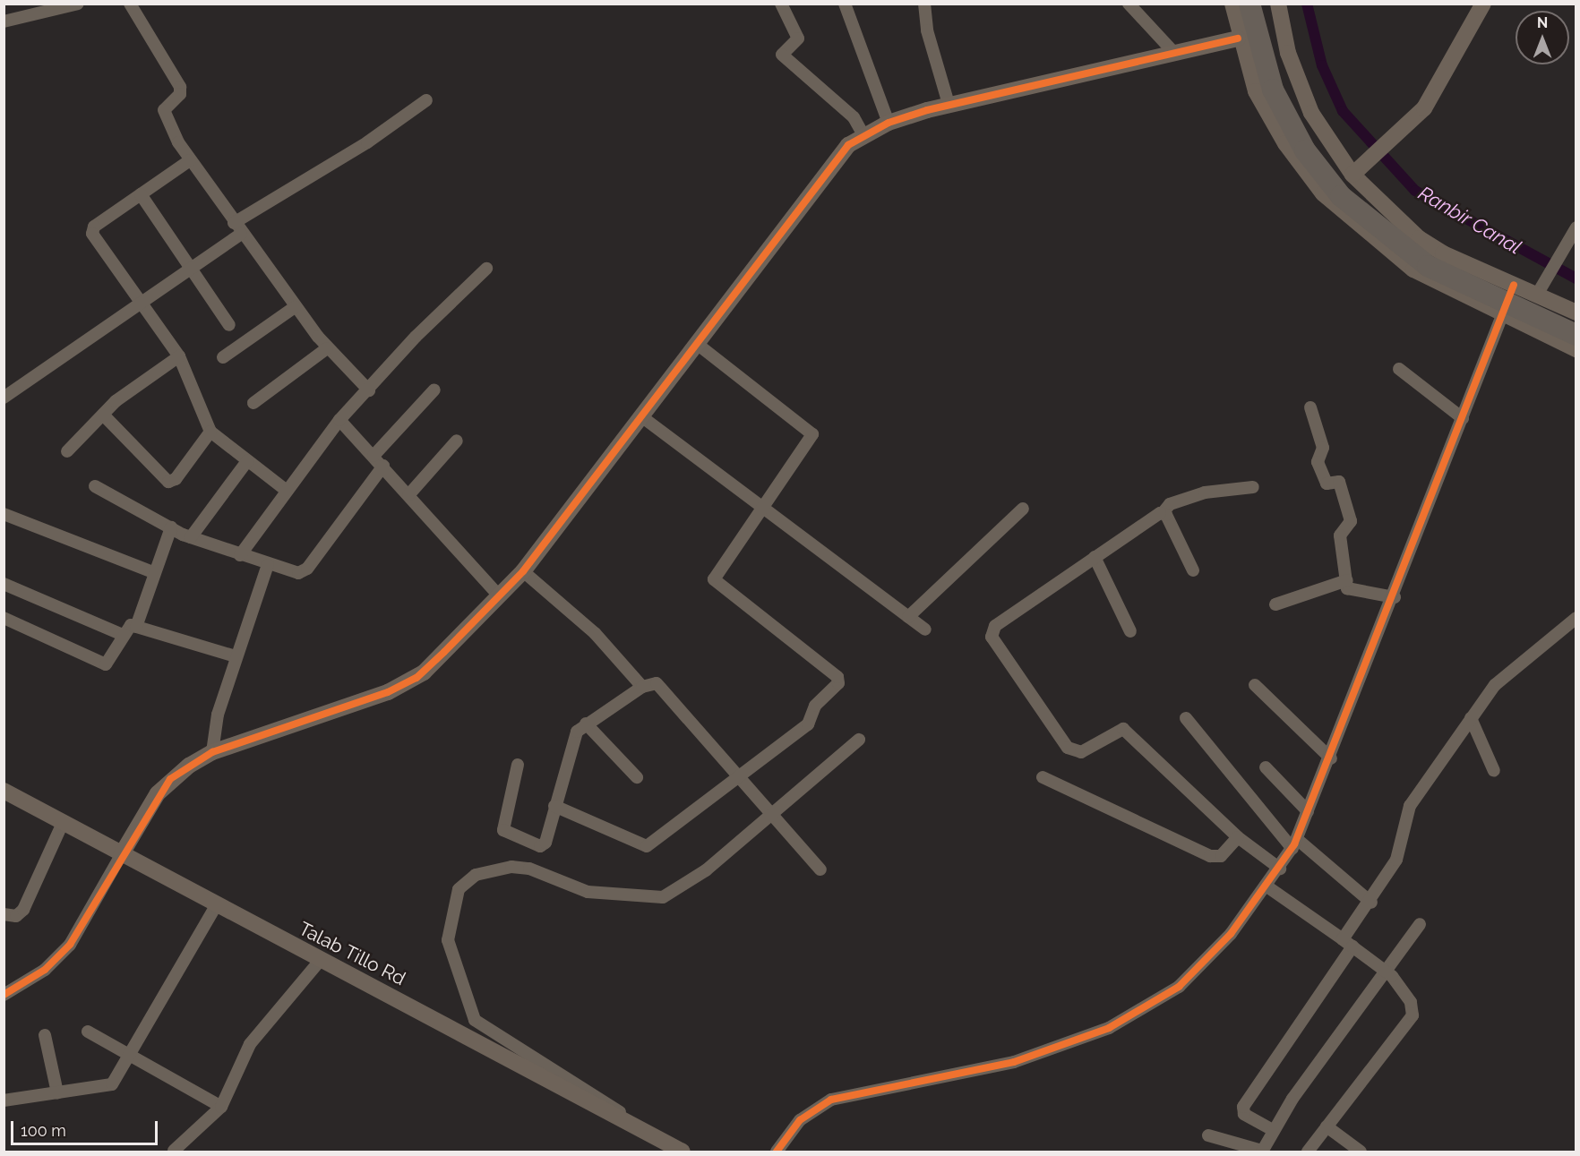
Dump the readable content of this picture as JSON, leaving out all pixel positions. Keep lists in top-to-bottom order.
{
  "streets": {
    "street": ["Talab Tillo Rd"]
  },
  "water": ["Ranbir Canal"],
  "scale_bar": "100 m",
  "north": "top"
}
